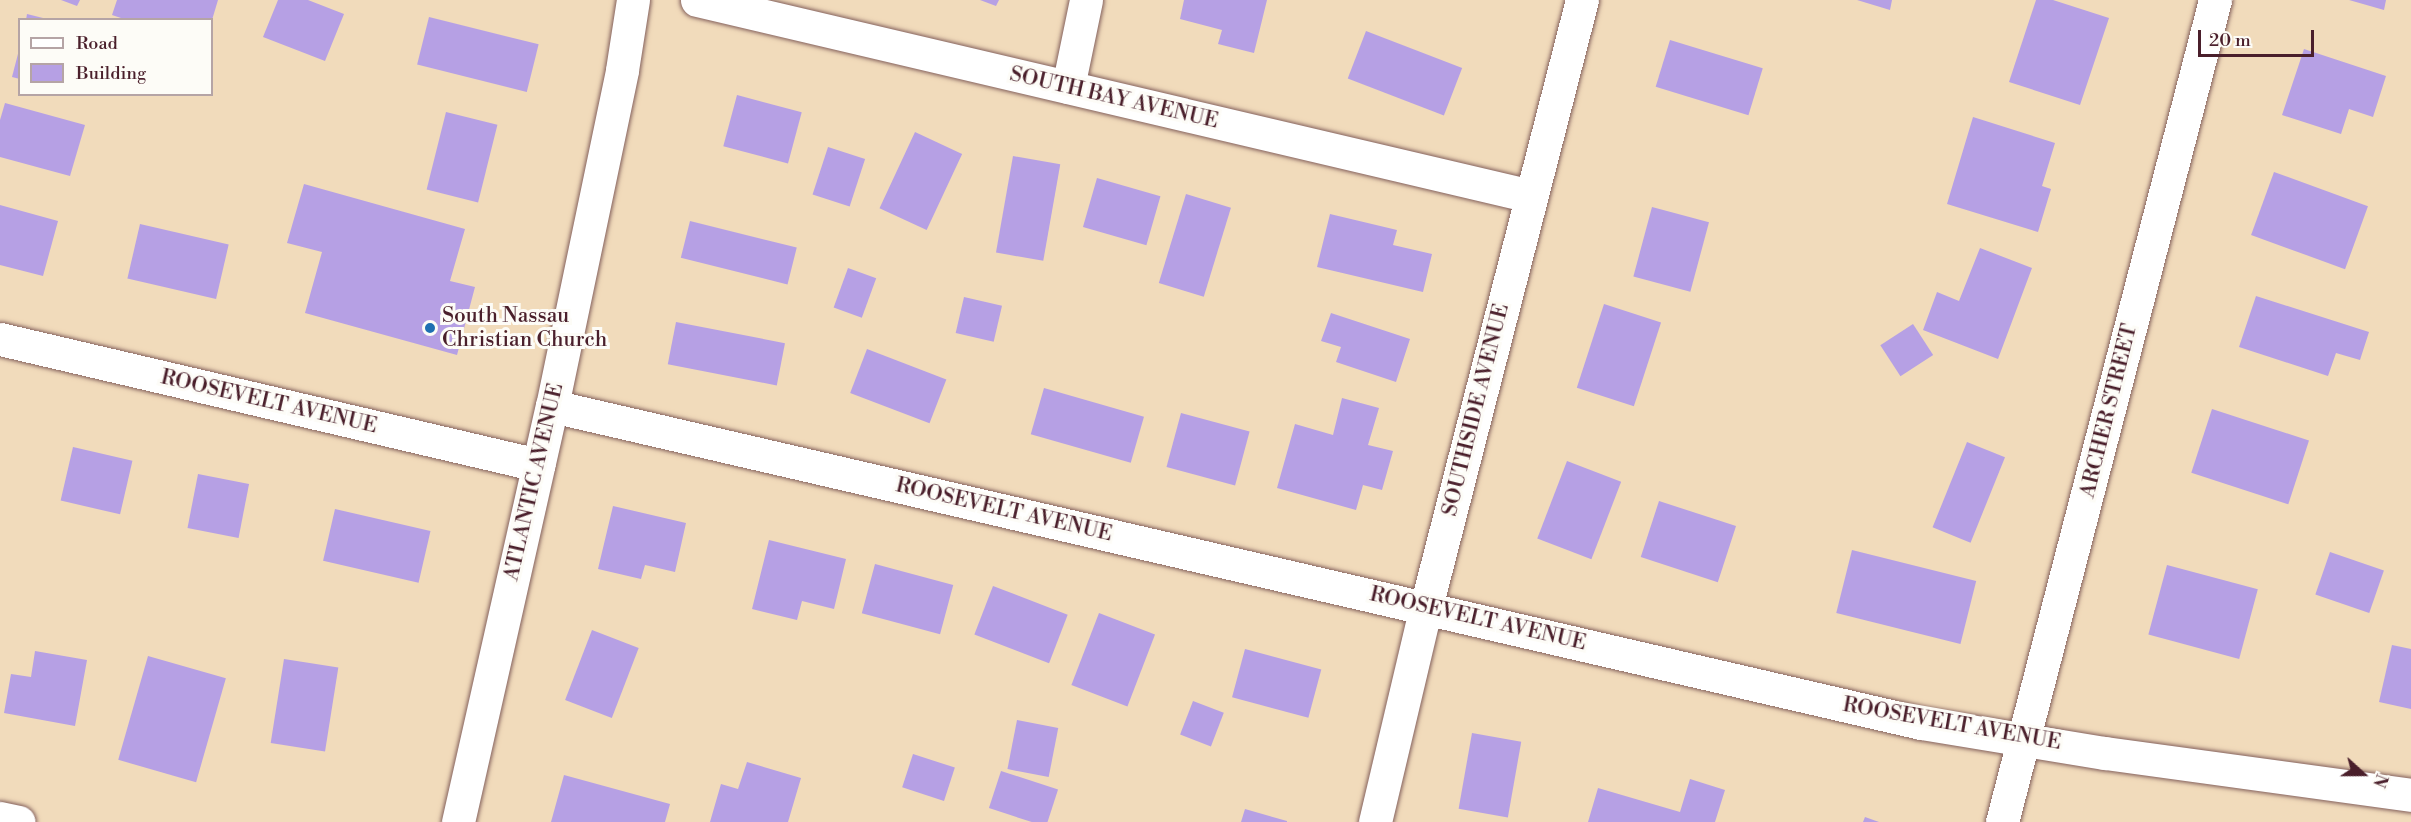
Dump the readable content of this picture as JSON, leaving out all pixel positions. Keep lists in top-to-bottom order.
{
  "streets": {
    "street": [
      "SOUTH BAY AVENUE",
      "ROOSEVELT AVENUE",
      "SOUTHSIDE AVENUE",
      "ARCHER STREET",
      "ATLANTIC AVENUE"
    ]
  },
  "crossings": [
    ["SOUTH BAY AVENUE", "SOUTHSIDE AVENUE"],
    ["ROOSEVELT AVENUE", "SOUTHSIDE AVENUE"],
    ["ROOSEVELT AVENUE", "ARCHER STREET"],
    ["ROOSEVELT AVENUE", "ATLANTIC AVENUE"]
  ],
  "places": ["South Nassau Christian Church"],
  "legend": ["Road", "Building"],
  "scale_bar": "20 m",
  "north": "right"
}
